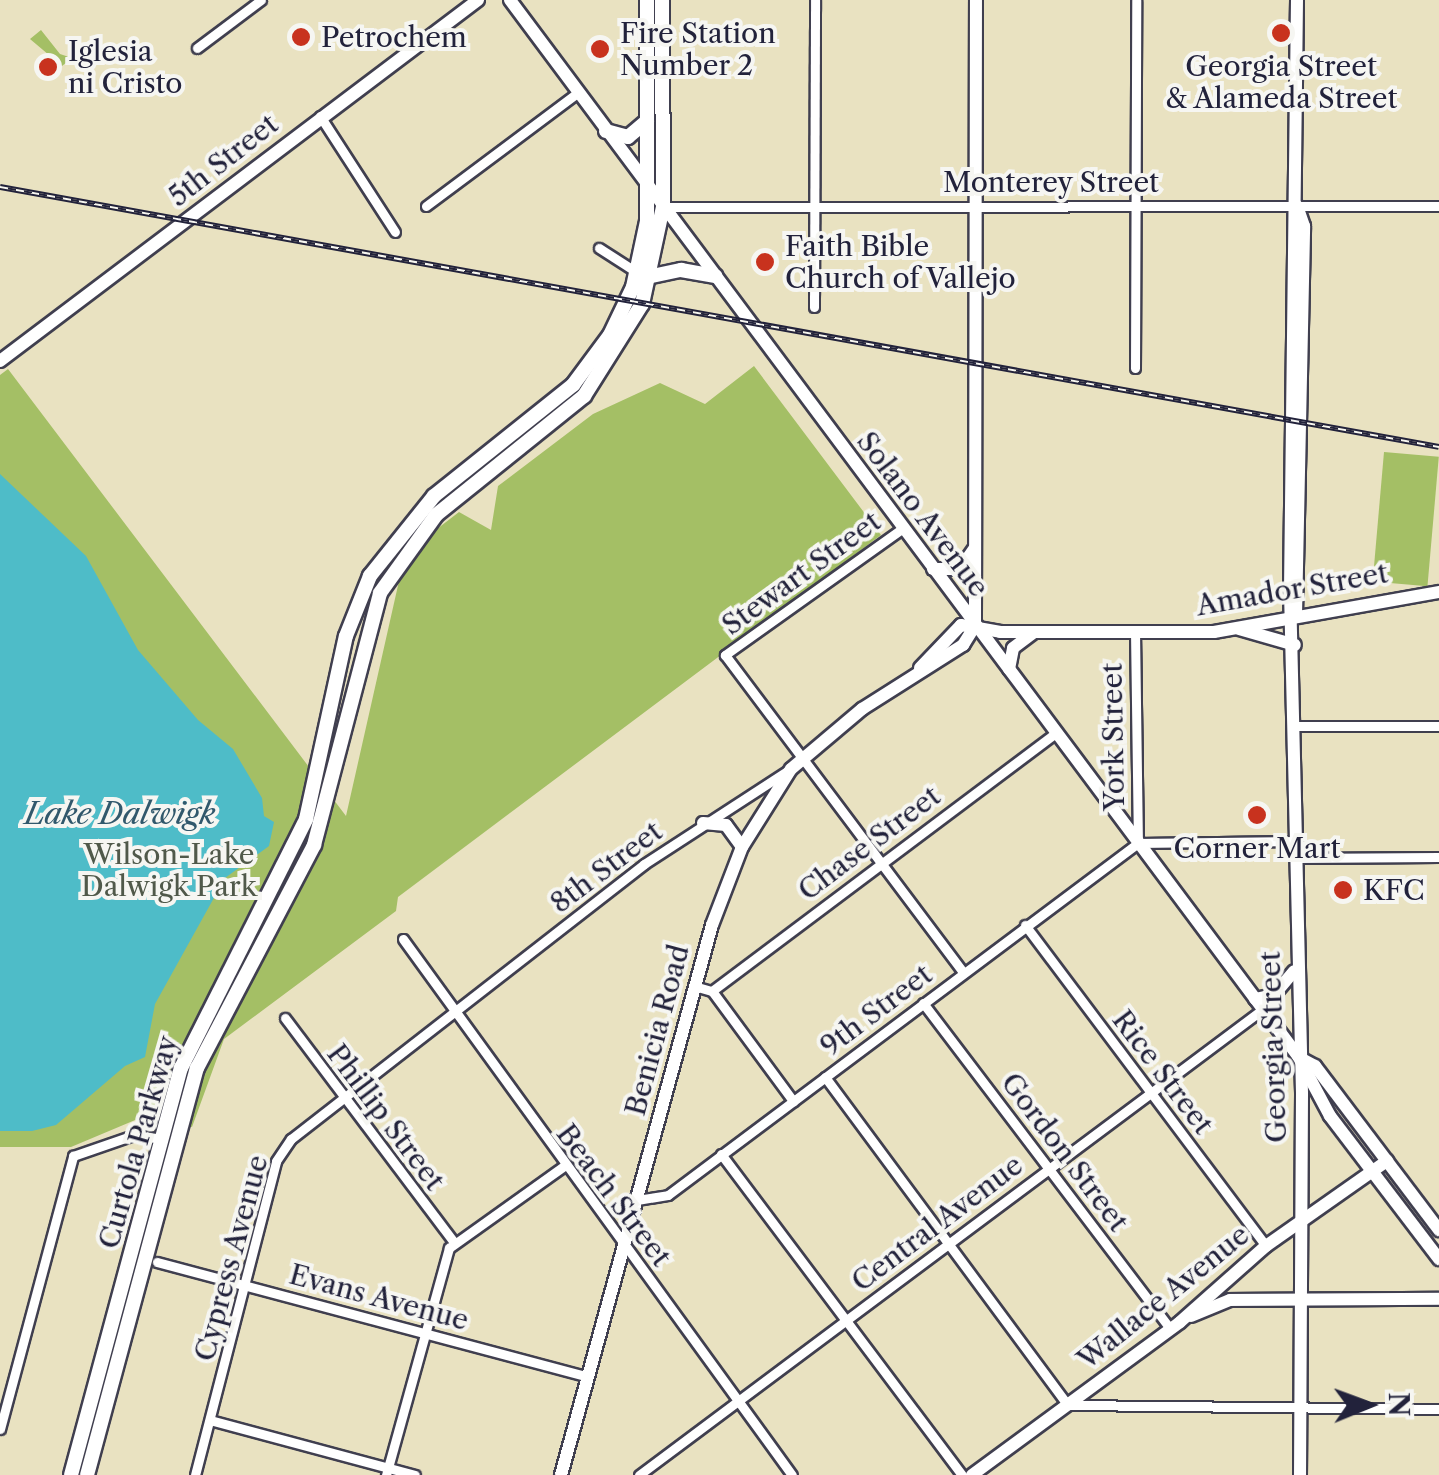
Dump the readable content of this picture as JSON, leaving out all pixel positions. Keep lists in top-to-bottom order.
{
  "streets": {
    "main road": [
      "5th Street",
      "Solano Avenue",
      "Amador Street",
      "Benicia Road",
      "Georgia Street",
      "Curtola Parkway",
      "Wallace Avenue"
    ],
    "street": [
      "Monterey Street",
      "Stewart Street",
      "York Street",
      "Chase Street",
      "8th Street",
      "9th Street",
      "Rice Street",
      "Phillip Street",
      "Gordon Street",
      "Beach Street",
      "Central Avenue",
      "Cypress Avenue",
      "Evans Avenue"
    ]
  },
  "crossings": [
    ["Monterey Street", "Solano Avenue"],
    ["Monterey Street", "Georgia Street"],
    ["Monterey Street", "Curtola Parkway"],
    ["Solano Avenue", "Stewart Street"],
    ["Solano Avenue", "Amador Street"],
    ["Solano Avenue", "York Street"],
    ["Solano Avenue", "Chase Street"],
    ["Solano Avenue", "9th Street"],
    ["Solano Avenue", "Benicia Road"],
    ["Solano Avenue", "Georgia Street"],
    ["Solano Avenue", "Curtola Parkway"],
    ["Solano Avenue", "Central Avenue"],
    ["Solano Avenue", "Wallace Avenue"],
    ["Stewart Street", "Benicia Road"],
    ["Amador Street", "York Street"],
    ["Amador Street", "Benicia Road"],
    ["Amador Street", "Georgia Street"],
    ["York Street", "9th Street"],
    ["8th Street", "Benicia Road"],
    ["8th Street", "Beach Street"],
    ["8th Street", "Cypress Avenue"],
    ["9th Street", "Benicia Road"],
    ["9th Street", "Rice Street"],
    ["9th Street", "Gordon Street"],
    ["Benicia Road", "Beach Street"],
    ["Benicia Road", "Evans Avenue"],
    ["Georgia Street", "Wallace Avenue"],
    ["Rice Street", "Central Avenue"],
    ["Rice Street", "Wallace Avenue"],
    ["Phillip Street", "Cypress Avenue"],
    ["Gordon Street", "Central Avenue"],
    ["Gordon Street", "Wallace Avenue"],
    ["Beach Street", "Central Avenue"],
    ["Beach Street", "Cypress Avenue"],
    ["Cypress Avenue", "Evans Avenue"]
  ],
  "water": ["Lake Dalwigk"],
  "parks": ["Wilson-Lake Dalwigk Park"],
  "places": [
    "Georgia Street & Alameda Street",
    "Petrochem",
    "Fire Station Number 2",
    "Iglesia ni Cristo",
    "Faith Bible Church of Vallejo",
    "Corner Mart",
    "KFC"
  ],
  "north": "right"
}
